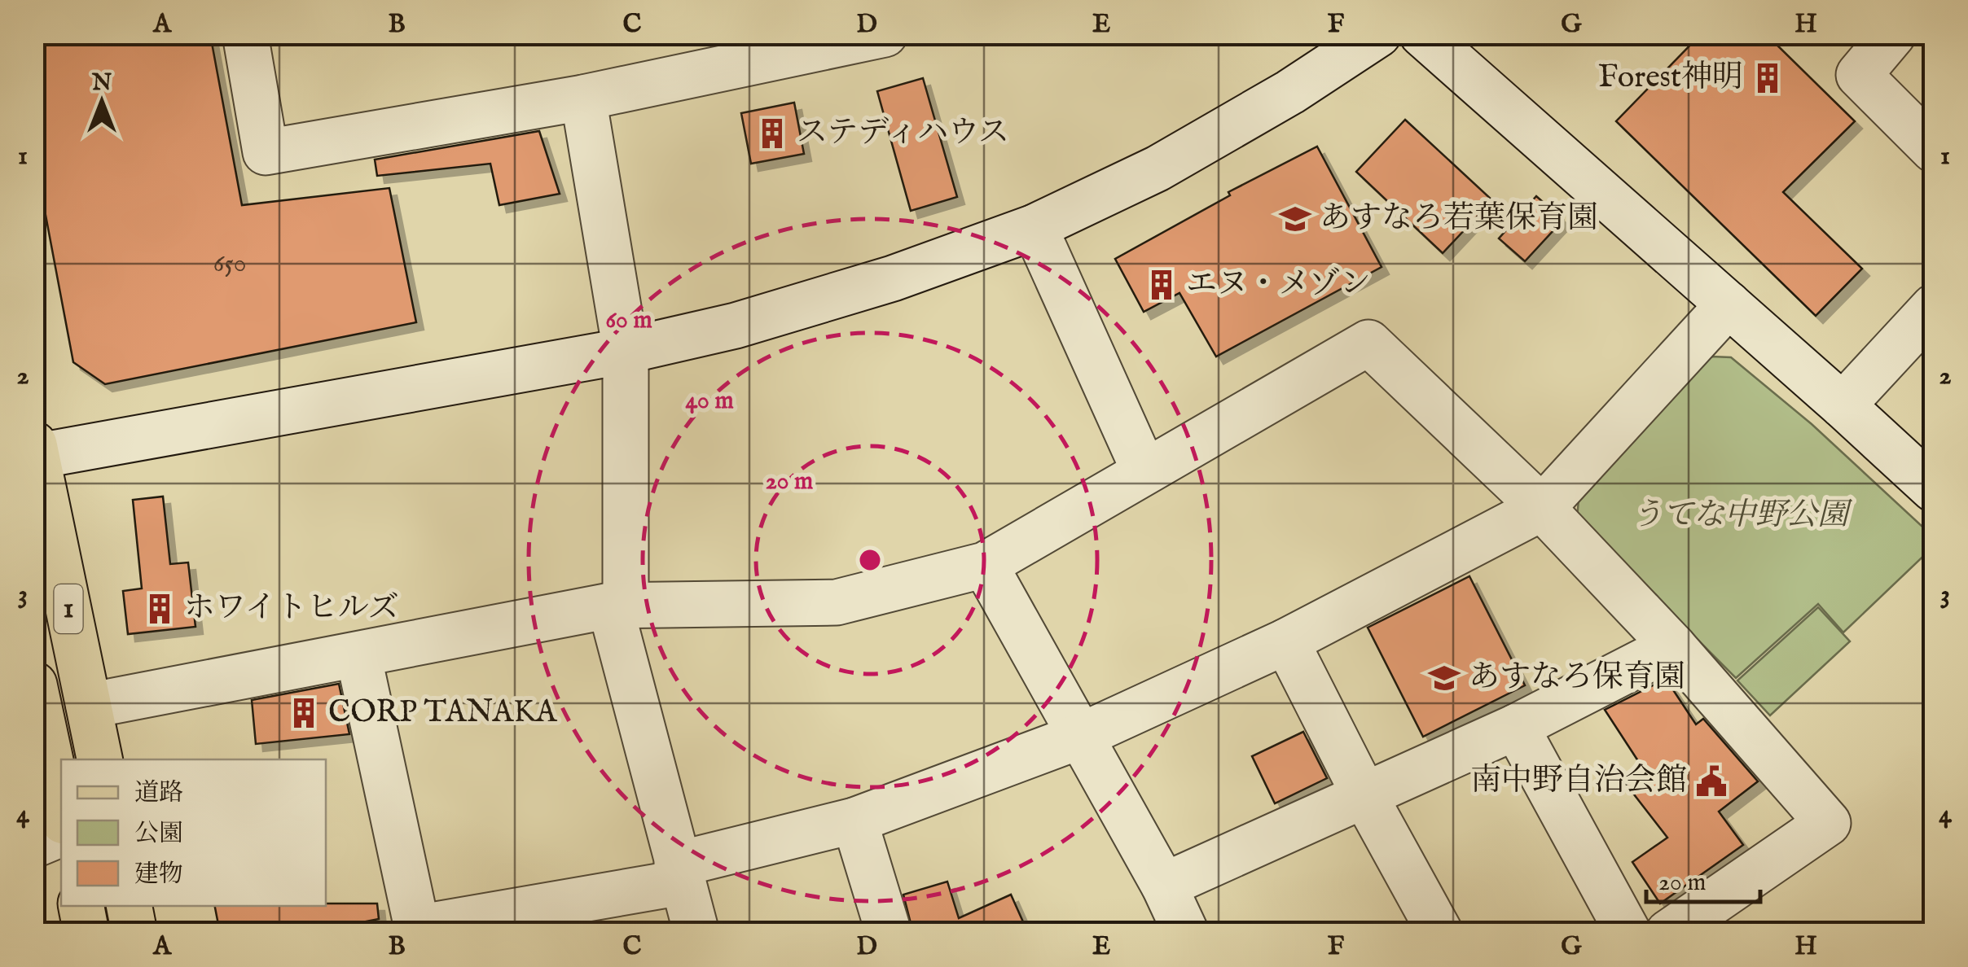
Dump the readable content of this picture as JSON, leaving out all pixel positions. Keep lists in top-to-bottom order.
{
  "streets": {
    "main road": ["1"]
  },
  "parks": ["うてな中野公園"],
  "places": {
    "building": [
      "Forest神明",
      "ステディハウス",
      "エヌ・メゾン",
      "ホワイトヒルズ",
      "CORP TANAKA"
    ],
    "school or university": ["あすなろ若葉保育園", "あすなろ保育園"],
    "public building": ["南中野自治会館"]
  },
  "house_numbers": ["650"],
  "legend": ["道路", "公園", "建物"],
  "scale_bar": "20 m",
  "north": "top",
  "grid": {
    "columns": [
      "A",
      "B",
      "C",
      "D",
      "E",
      "F",
      "G",
      "H"
    ],
    "rows": [
      "1",
      "2",
      "3",
      "4"
    ]
  },
  "rings": ["60 m", "40 m", "20 m"]
}
